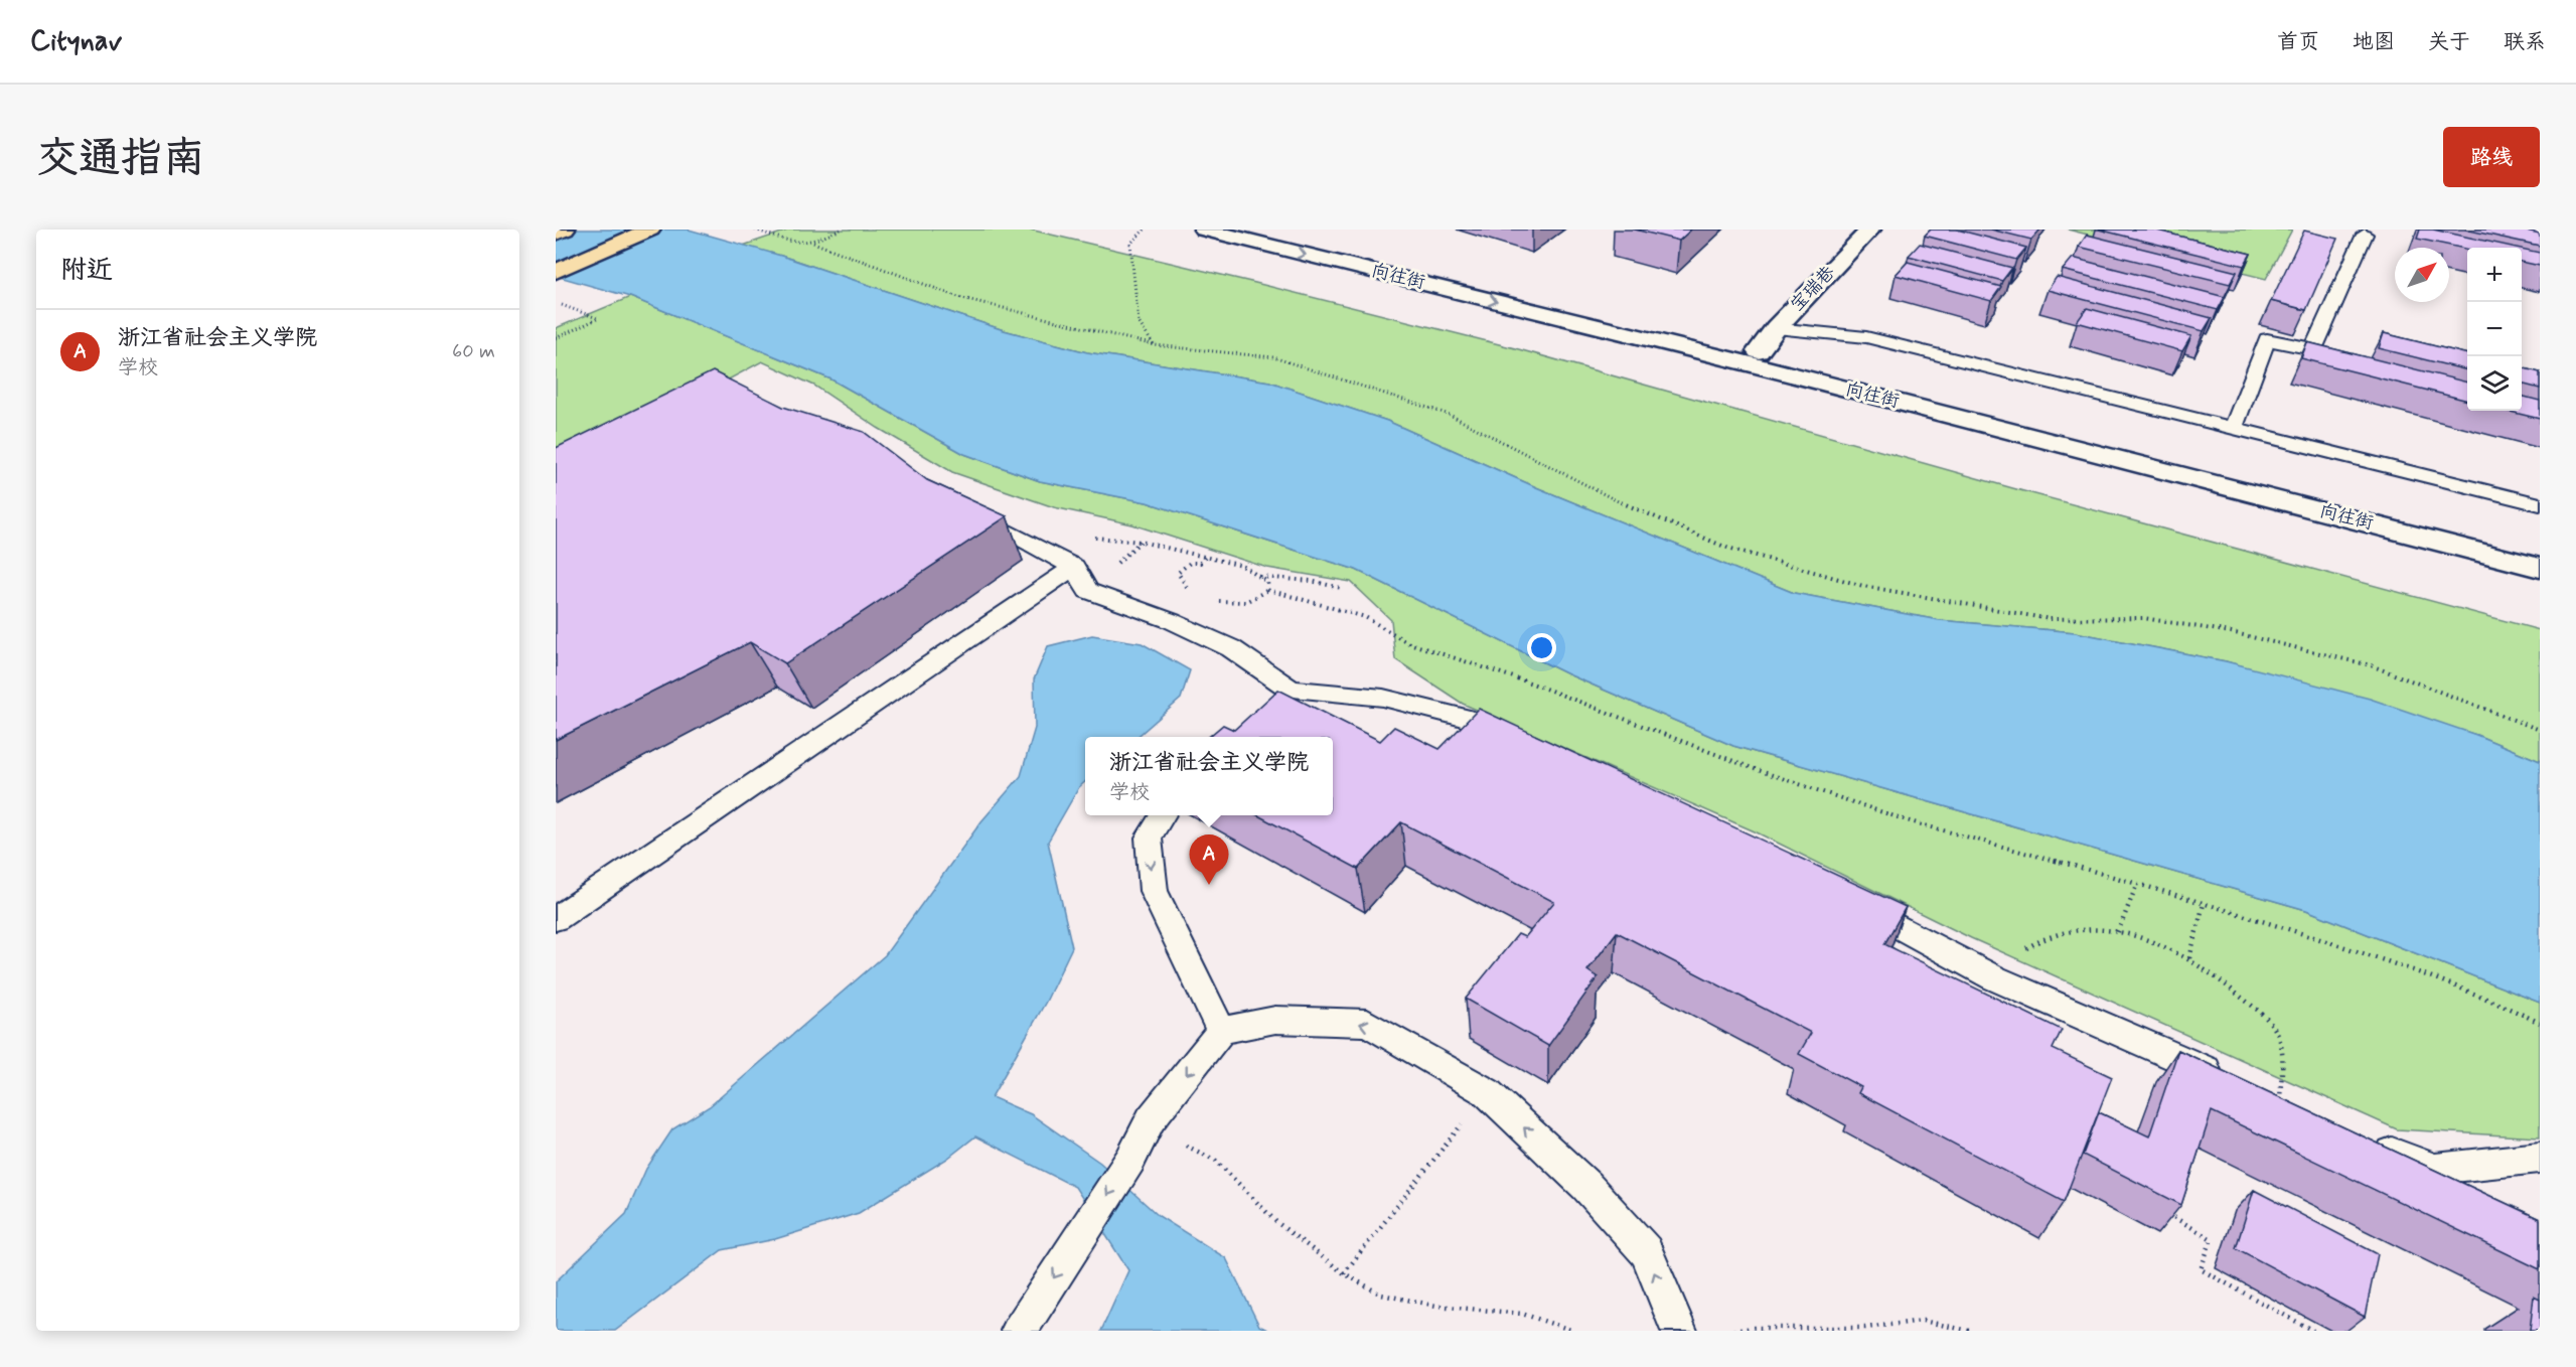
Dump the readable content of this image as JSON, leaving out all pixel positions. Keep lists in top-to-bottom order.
{
  "streets": {
    "street": ["向往街", "宝瑞巷"]
  },
  "crossings": [
    ["向往街", "宝瑞巷"]
  ],
  "north": "top right",
  "page": {
    "header": "Citynav",
    "nav": [
      "首页",
      "地图",
      "关于",
      "联系"
    ],
    "buttons": "路线",
    "title": "交通指南",
    "heading": "附近",
    "map_buttons": ["+", "−"],
    "list": [
      {
        "mark": "A",
        "name": "浙江省社会主义学院",
        "note": "学校",
        "value": "60 m"
      }
    ],
    "popup": ["浙江省社会主义学院", "学校"],
    "pins": "A"
  }
}
